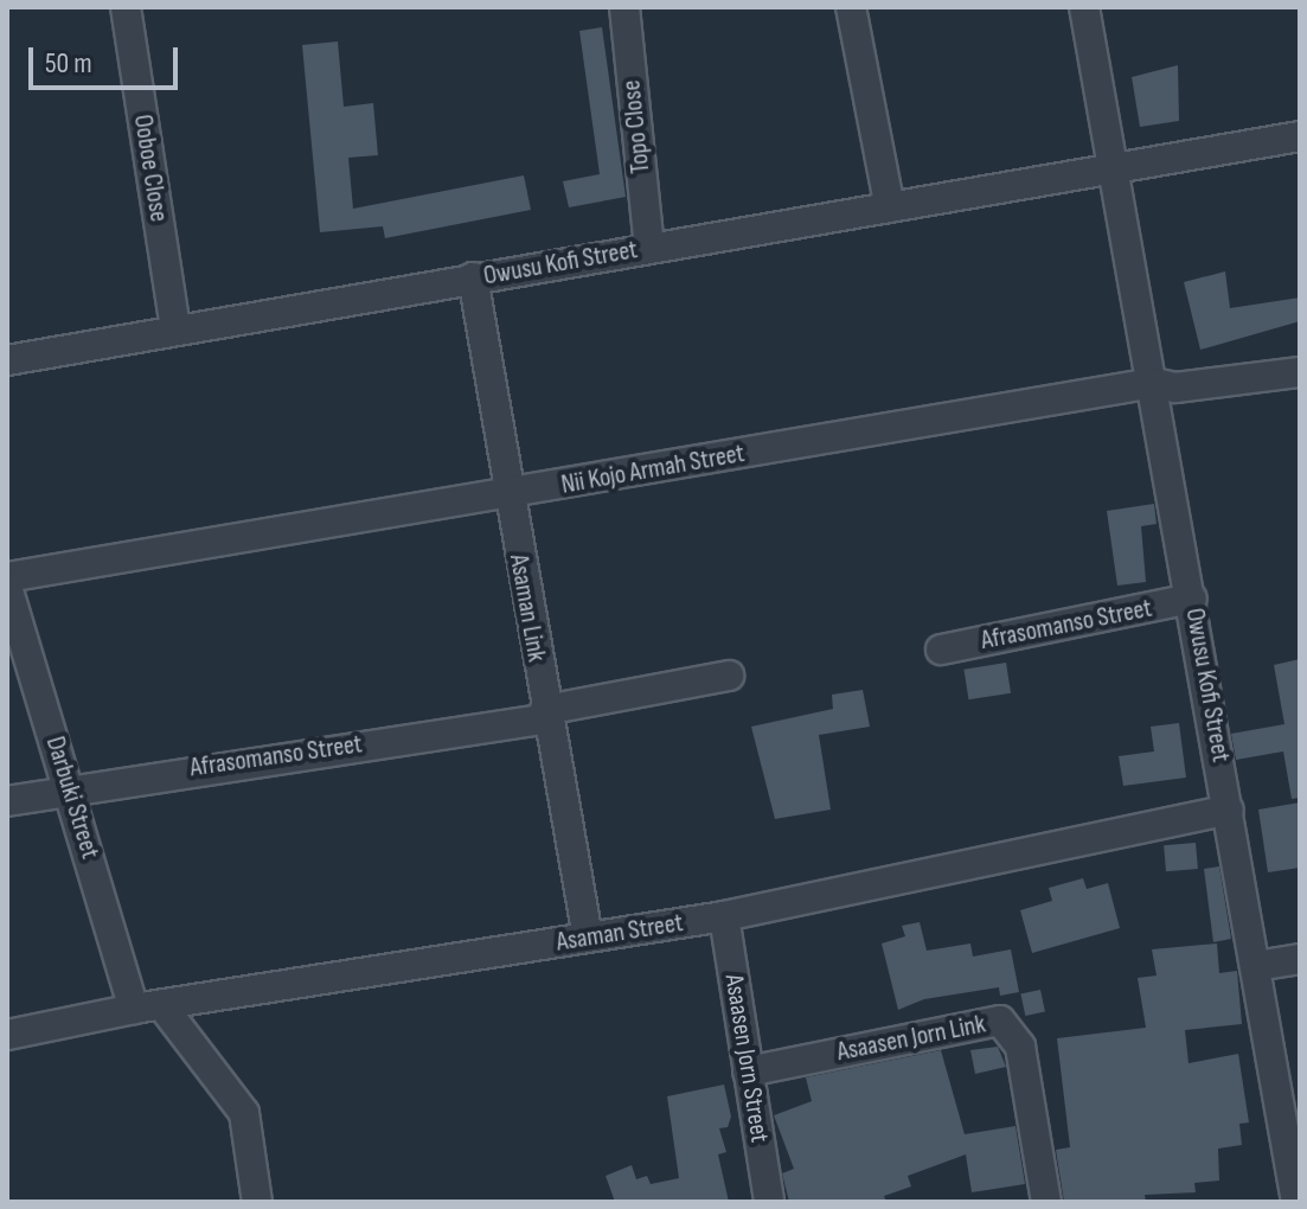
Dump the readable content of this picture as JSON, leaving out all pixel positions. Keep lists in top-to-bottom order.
{
  "streets": {
    "street": [
      "Topo Close",
      "Ooboe Close",
      "Owusu Kofi Street",
      "Nii Kojo Armah Street",
      "Asaman Link",
      "Afrasomanso Street",
      "Darbuki Street",
      "Asaman Street",
      "Asaasen Jorn Link",
      "Asaasen Jorn Street"
    ]
  },
  "crossings": [
    ["Topo Close", "Owusu Kofi Street"],
    ["Ooboe Close", "Owusu Kofi Street"],
    ["Owusu Kofi Street", "Nii Kojo Armah Street"],
    ["Owusu Kofi Street", "Asaman Link"],
    ["Owusu Kofi Street", "Afrasomanso Street"],
    ["Owusu Kofi Street", "Asaman Street"],
    ["Nii Kojo Armah Street", "Asaman Link"],
    ["Asaman Link", "Afrasomanso Street"],
    ["Asaman Link", "Asaman Street"],
    ["Afrasomanso Street", "Darbuki Street"],
    ["Darbuki Street", "Asaman Street"],
    ["Asaman Street", "Asaasen Jorn Street"],
    ["Asaasen Jorn Link", "Asaasen Jorn Street"]
  ],
  "scale_bar": "50 m"
}
